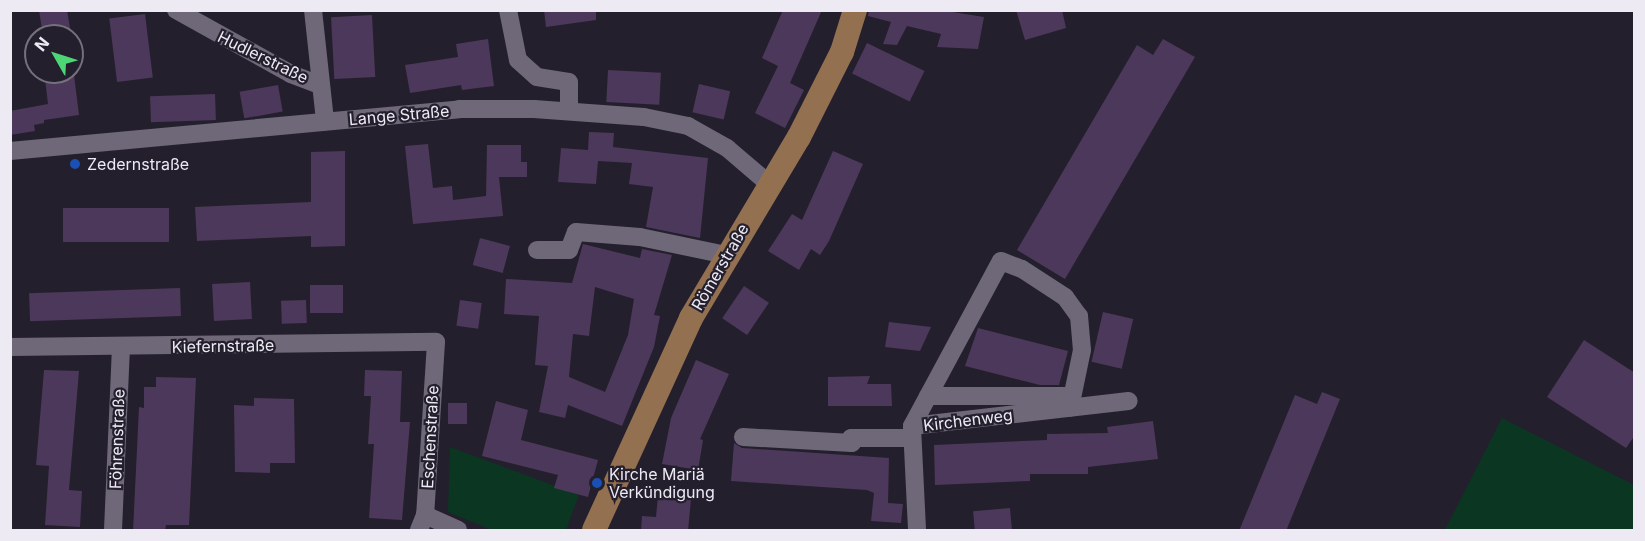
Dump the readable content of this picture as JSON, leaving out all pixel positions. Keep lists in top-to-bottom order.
{
  "streets": {
    "main road": ["Römerstraße"],
    "street": [
      "Hudlerstraße",
      "Lange Straße",
      "Kiefernstraße",
      "Kirchenweg",
      "Eschenstraße",
      "Föhrenstraße"
    ]
  },
  "crossings": [
    ["Lange Straße", "Römerstraße"],
    ["Kiefernstraße", "Eschenstraße"],
    ["Kiefernstraße", "Föhrenstraße"]
  ],
  "places": ["Zedernstraße", "Kirche Mariä Verkündigung"],
  "north": "top left"
}
